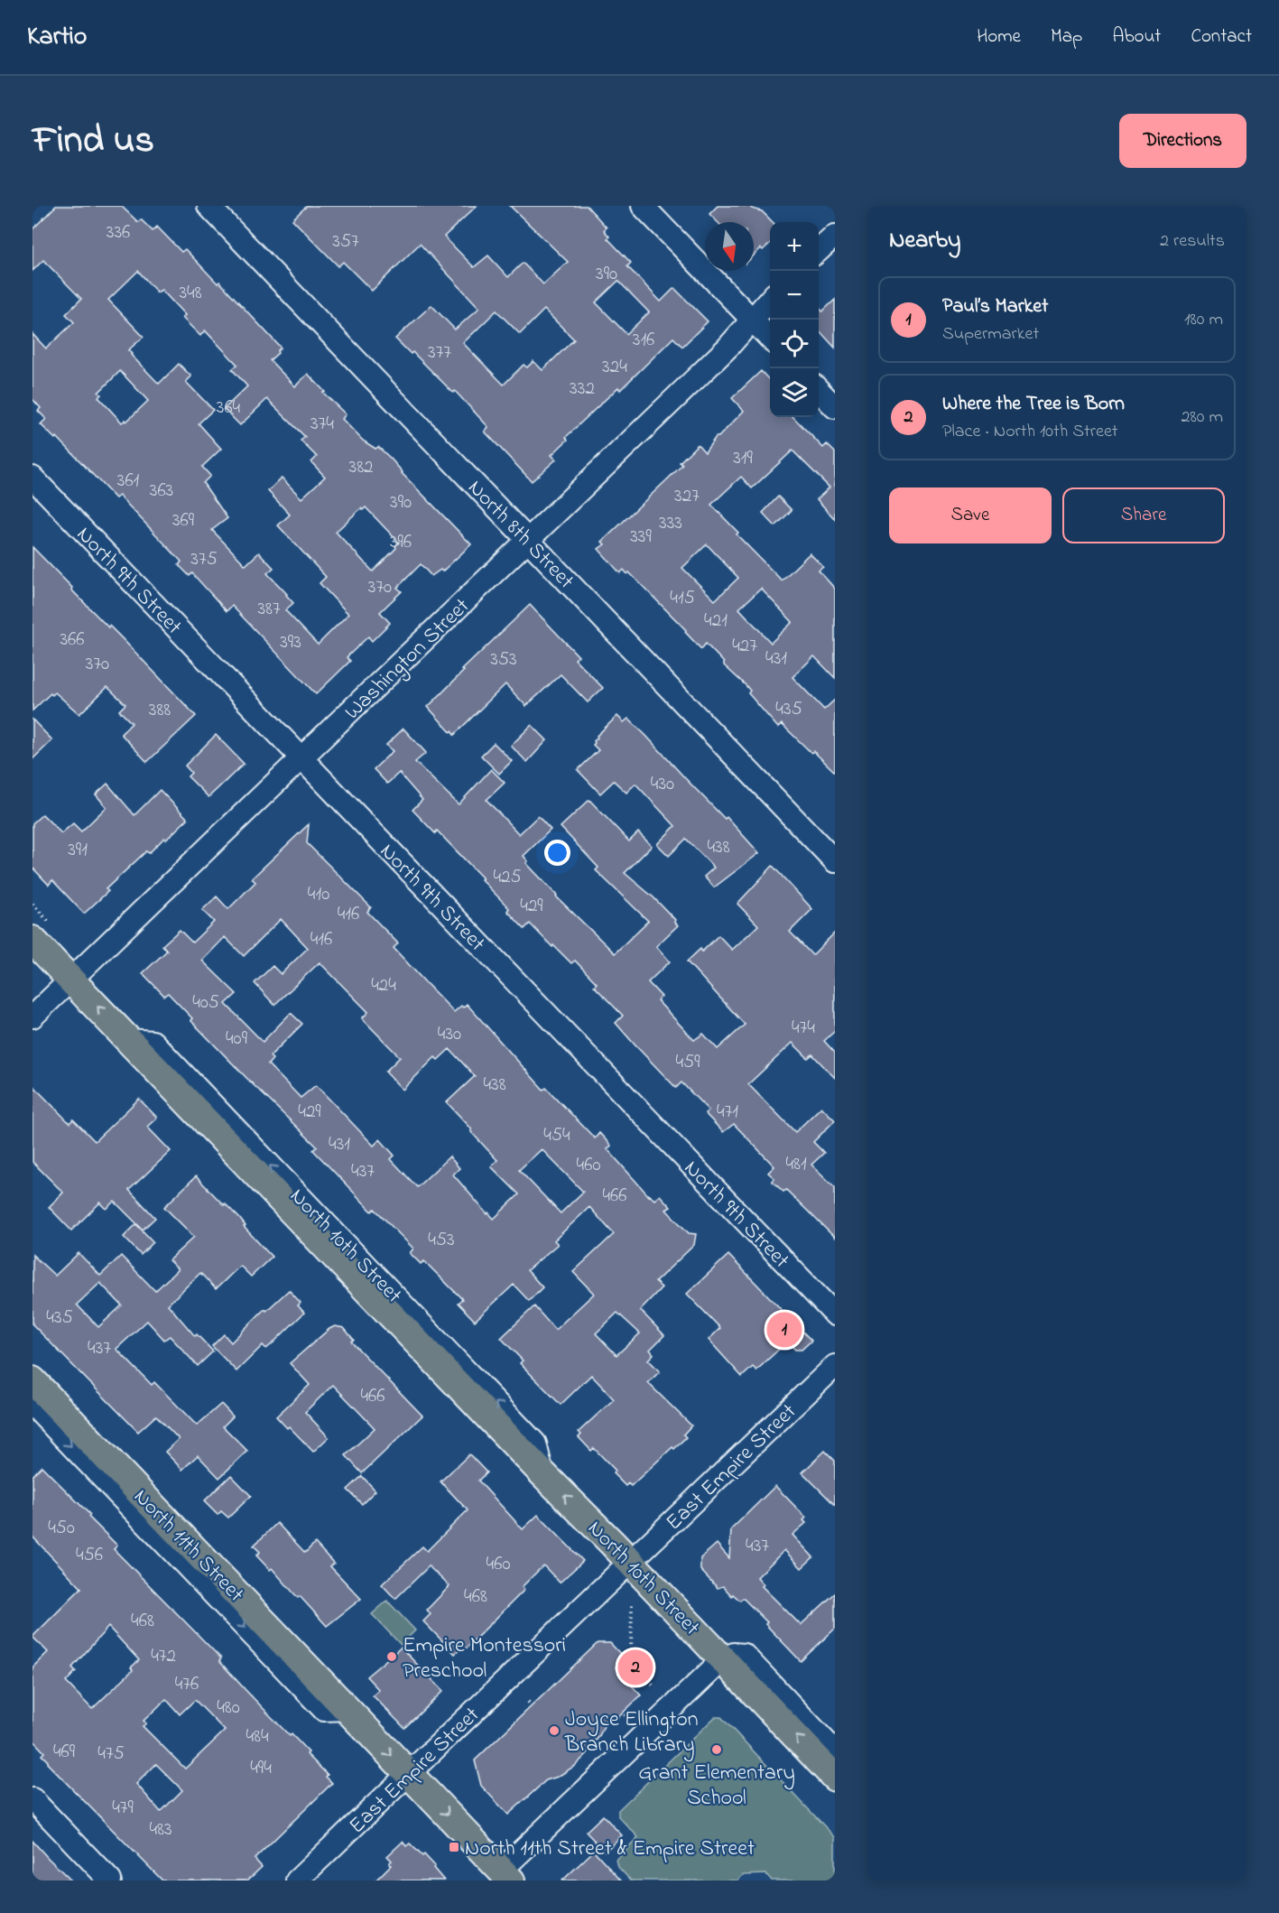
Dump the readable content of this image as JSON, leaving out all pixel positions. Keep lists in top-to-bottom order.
{
  "streets": {
    "main road": ["North 10th Street", "North 11th Street"],
    "street": [
      "North 8th Street",
      "North 9th Street",
      "Washington Street",
      "East Empire Street"
    ]
  },
  "crossings": [
    ["North 8th Street", "Washington Street"],
    ["North 9th Street", "Washington Street"],
    ["Washington Street", "North 10th Street"],
    ["North 10th Street", "East Empire Street"],
    ["East Empire Street", "North 11th Street"]
  ],
  "one_way": ["North 10th Street"],
  "places": {
    "other": ["Empire Montessori Preschool", "Joyce Ellington Branch Library", "Grant Elementary School"],
    "transit": ["North 11th Street & Empire Street"]
  },
  "house_numbers": [
    "336",
    "357",
    "390",
    "348",
    "316",
    "377",
    "324",
    "332",
    "364",
    "374",
    "319",
    "382",
    "361",
    "363",
    "327",
    "390",
    "369",
    "333",
    "339",
    "396",
    "375",
    "370",
    "415",
    "387",
    "421",
    "366",
    "393",
    "427",
    "431",
    "353",
    "370",
    "435",
    "388",
    "430",
    "438",
    "391",
    "425",
    "410",
    "429",
    "416",
    "416",
    "424",
    "405",
    "474",
    "430",
    "409",
    "459",
    "438",
    "429",
    "471",
    "454",
    "431",
    "481",
    "460",
    "437",
    "466",
    "453",
    "435",
    "437",
    "466",
    "450",
    "437",
    "456",
    "460",
    "468",
    "468",
    "472",
    "476",
    "480",
    "484",
    "469",
    "475",
    "494",
    "479",
    "483"
  ],
  "north": "bottom",
  "page": {
    "header": "Kartio",
    "nav": [
      "Home",
      "Map",
      "About",
      "Contact"
    ],
    "title": "Find us",
    "buttons": [
      "Directions",
      ["Save", "Share"]
    ],
    "heading": ["Nearby", "2 results"],
    "map_buttons": ["+", "−"],
    "list": [
      {
        "mark": "1",
        "name": "Paul’s Market",
        "note": "Supermarket",
        "value": "180 m"
      },
      {
        "mark": "2",
        "name": "Where the Tree is Born",
        "note": "Place · North 10th Street",
        "value": "280 m"
      }
    ],
    "pins": ["1", "2"]
  }
}
